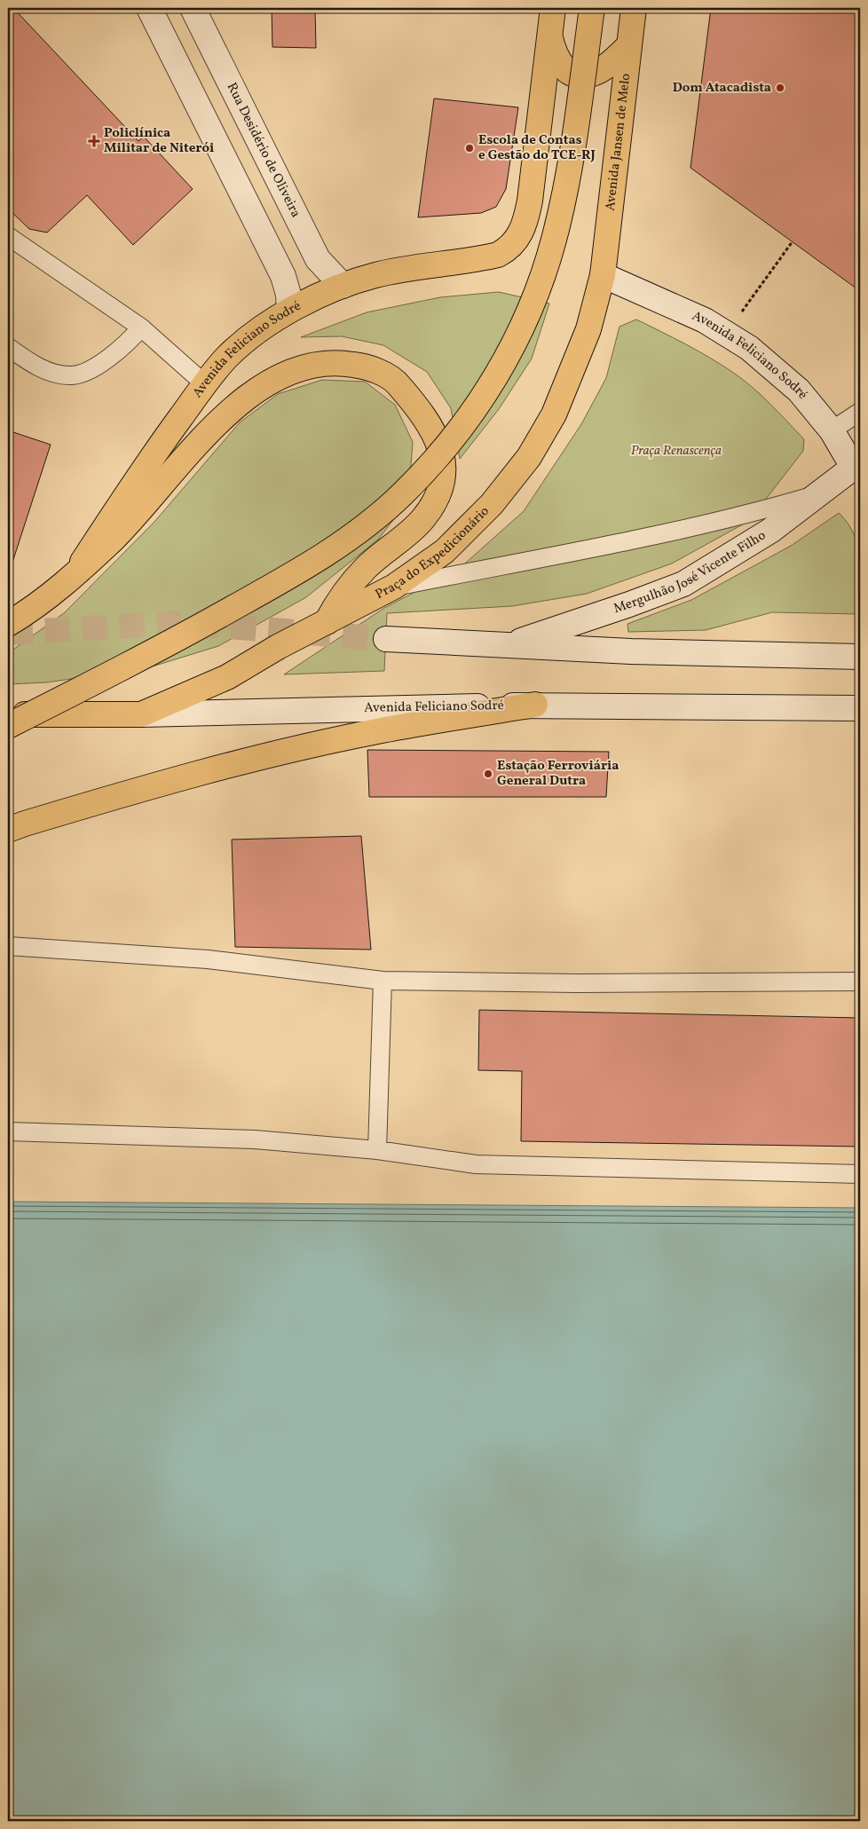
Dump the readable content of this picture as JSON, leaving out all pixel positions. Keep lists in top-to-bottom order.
{
  "streets": {
    "main road": [
      "Avenida Jansen de Melo",
      "Rua Desidério de Oliveira",
      "Avenida Feliciano Sodré",
      "Praça do Expedicionário",
      "Mergulhão José Vicente Filho"
    ]
  },
  "crossings": [
    ["Avenida Jansen de Melo", "Avenida Feliciano Sodré"],
    ["Avenida Jansen de Melo", "Praça do Expedicionário"],
    ["Rua Desidério de Oliveira", "Avenida Feliciano Sodré"],
    ["Avenida Feliciano Sodré", "Praça do Expedicionário"],
    ["Avenida Feliciano Sodré", "Mergulhão José Vicente Filho"]
  ],
  "parks": ["Praça Renascença"],
  "places": {
    "other": ["Dom Atacadista", "Escola de Contas e Gestão do TCE-RJ", "Estação Ferroviária General Dutra"],
    "health": ["Policlínica Militar de Niterói"]
  }
}
